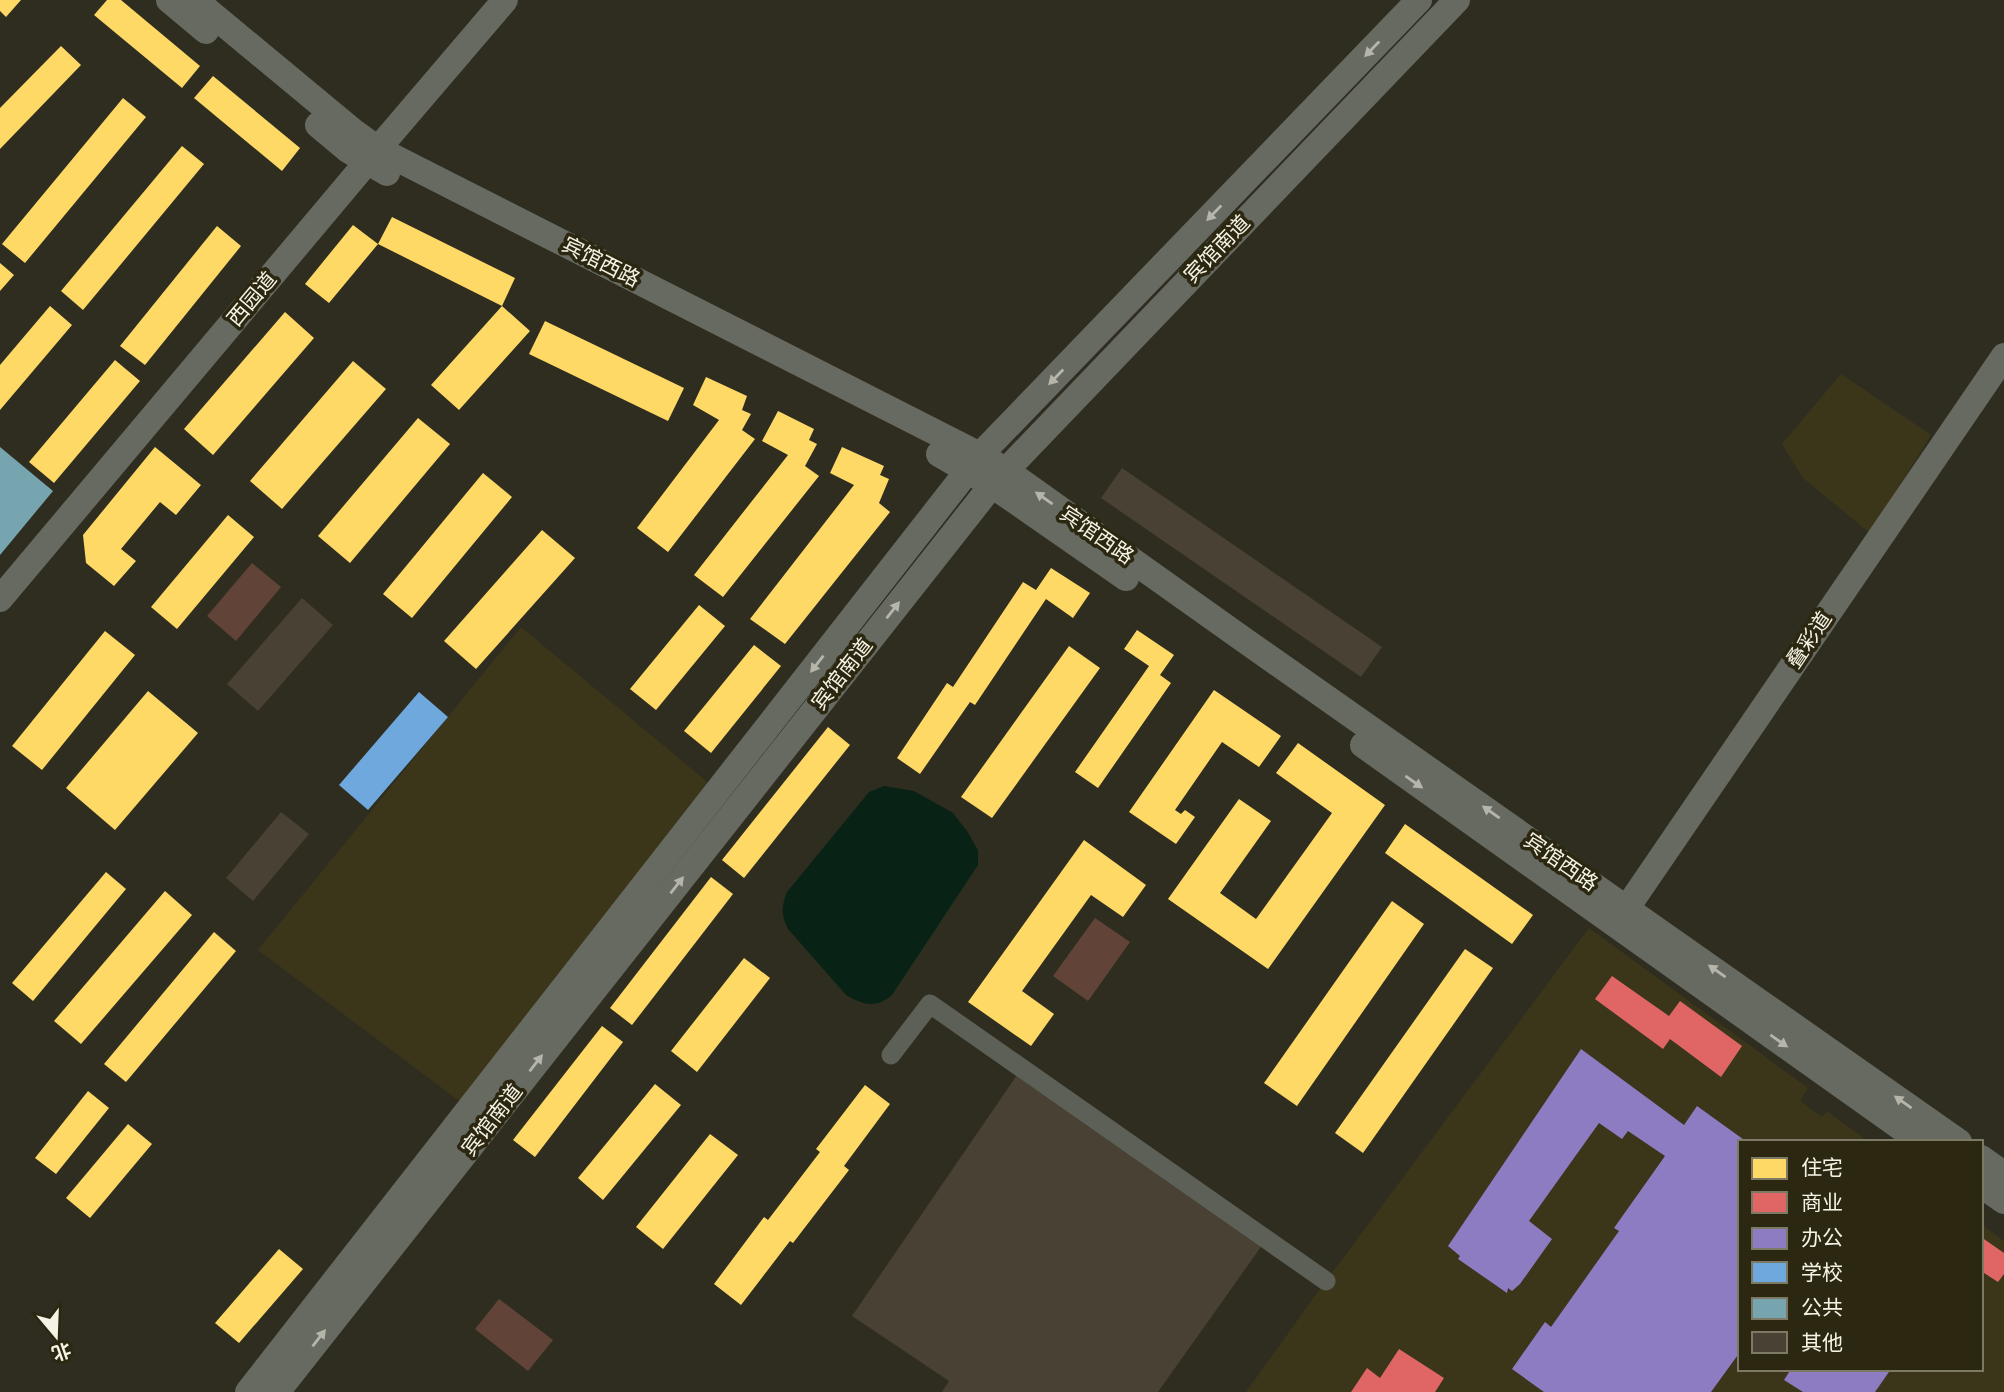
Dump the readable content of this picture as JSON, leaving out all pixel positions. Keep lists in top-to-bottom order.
{
  "streets": {
    "main road": [
      "宾馆南道",
      "宾馆西路",
      "西园道",
      "叠彩道"
    ]
  },
  "crossings": [
    ["宾馆南道", "宾馆西路"],
    ["宾馆西路", "叠彩道"]
  ],
  "legend": [
    "住宅",
    "商业",
    "办公",
    "学校",
    "公共",
    "其他"
  ],
  "north": "bottom"
}
